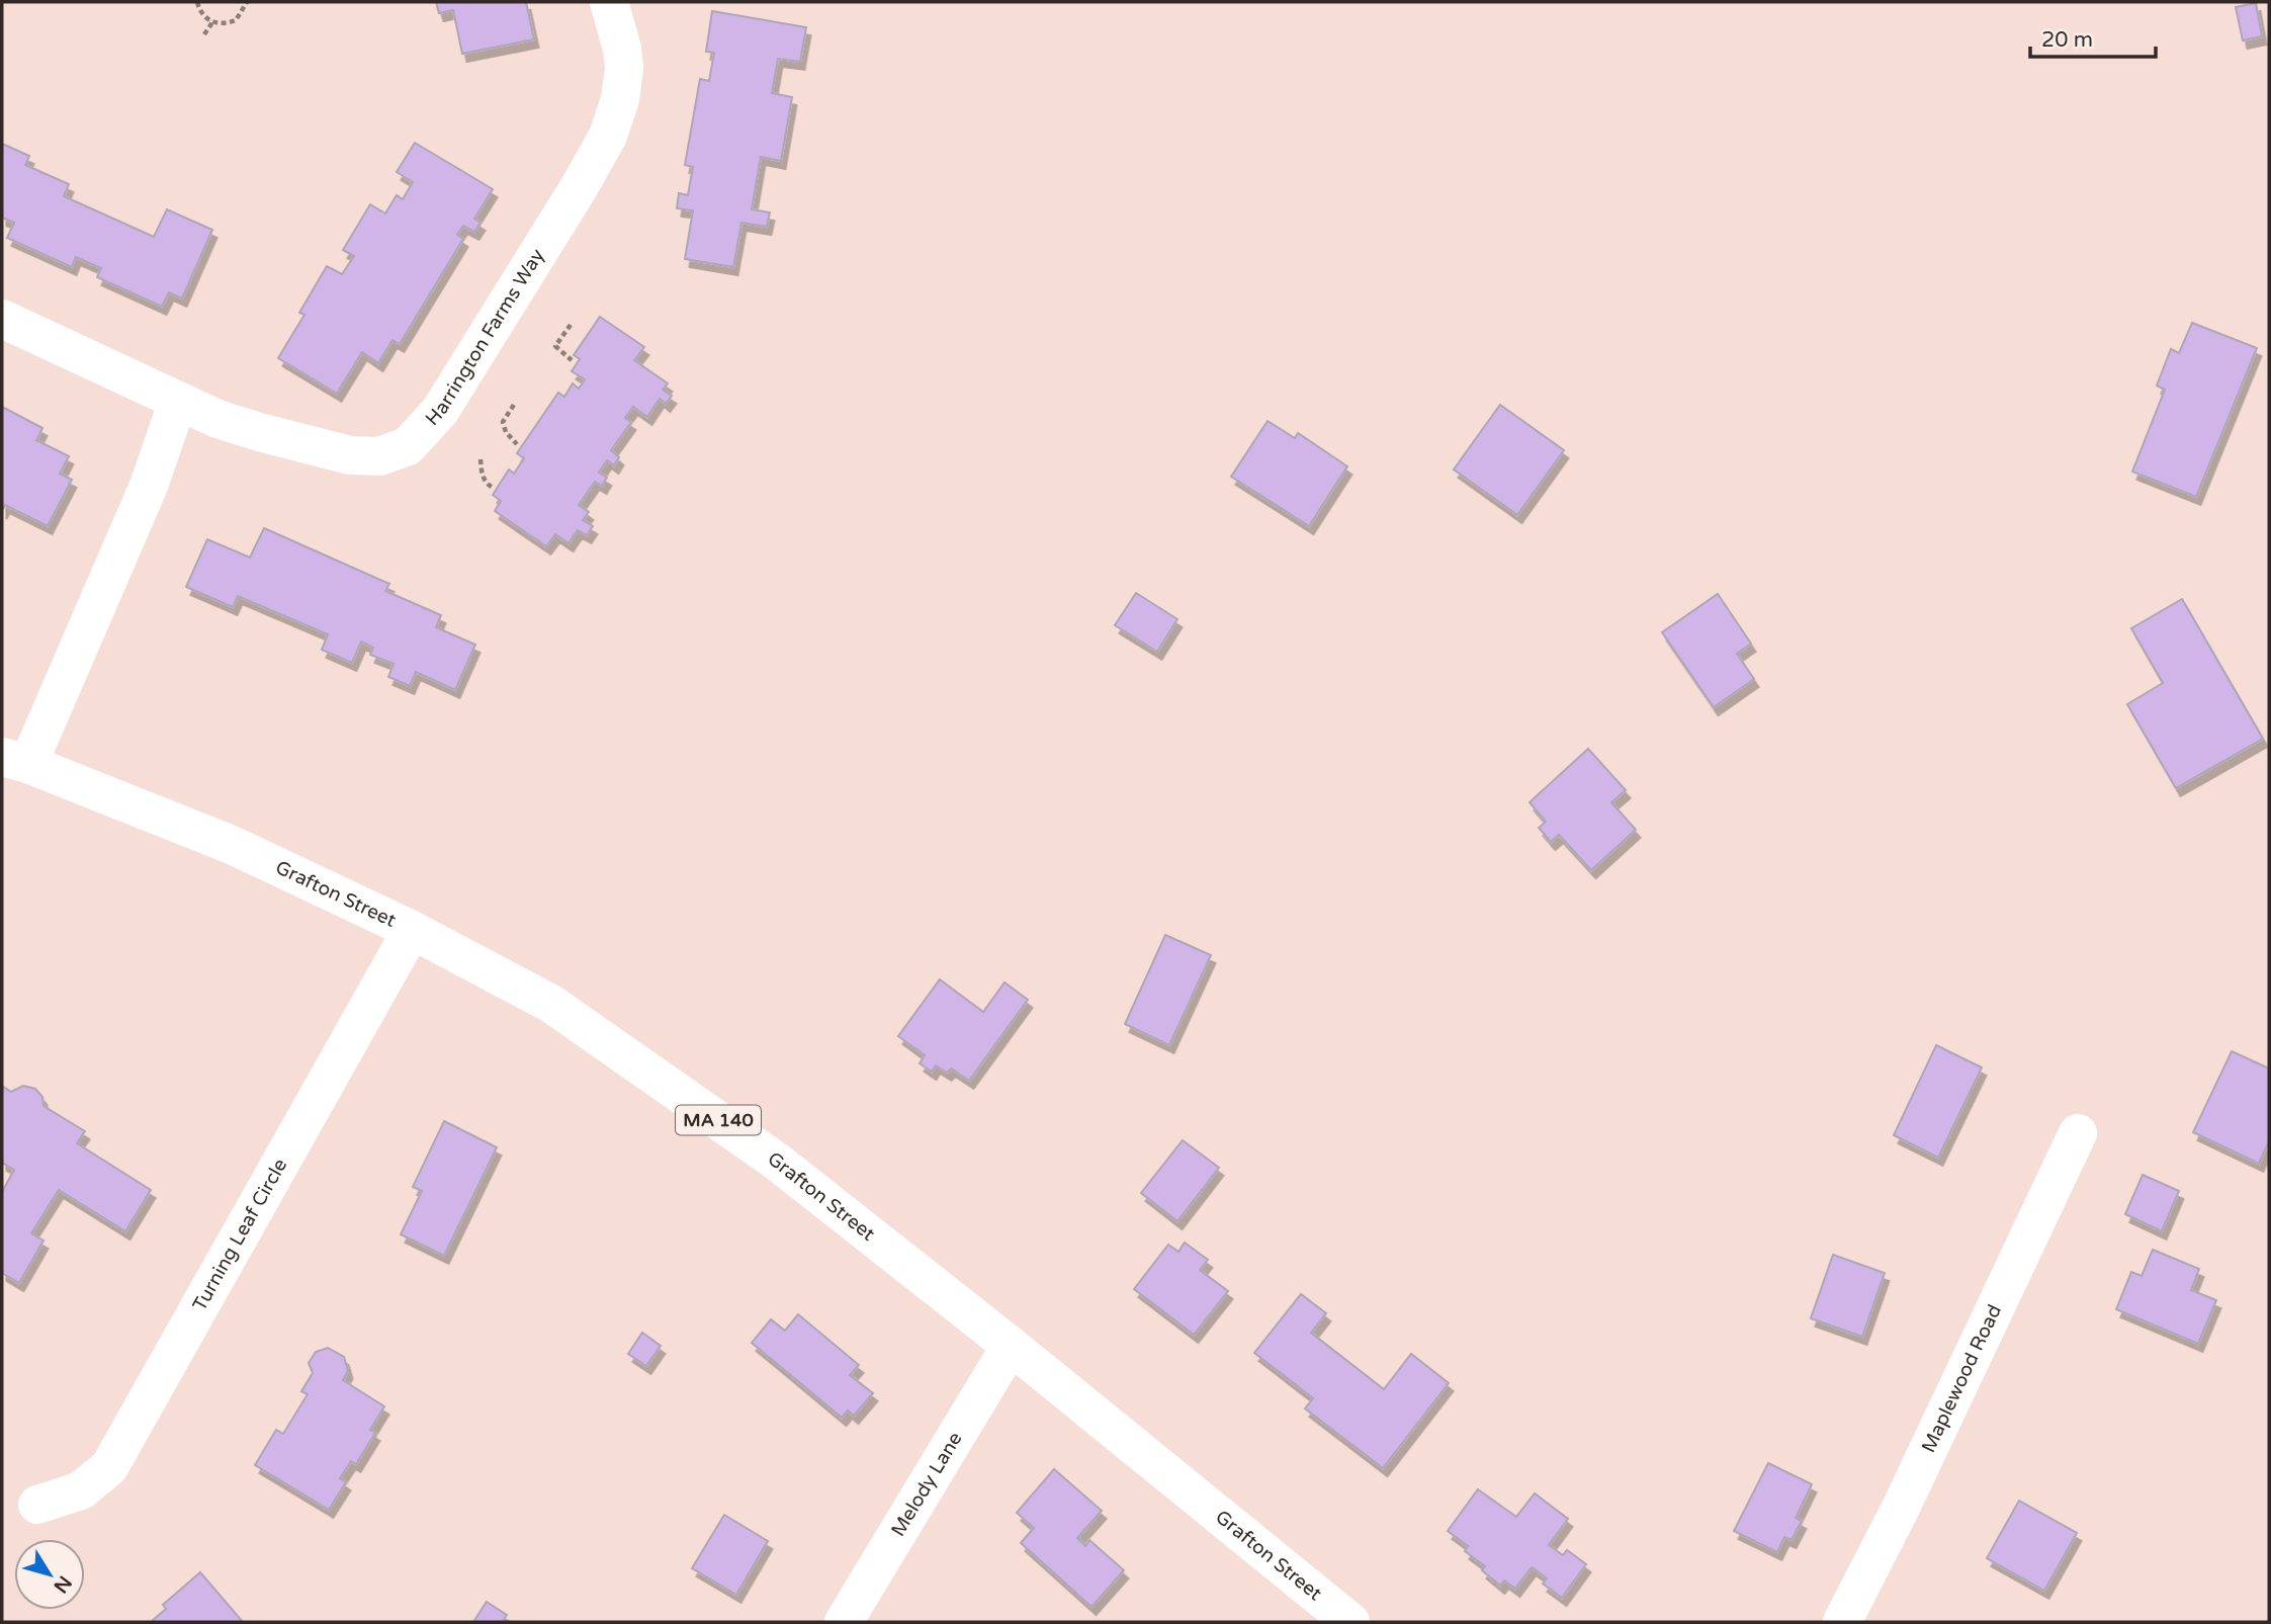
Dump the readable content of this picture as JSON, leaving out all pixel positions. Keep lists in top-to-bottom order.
{
  "streets": {
    "street": [
      "Harrington Farms Way",
      "Grafton Street",
      "MA 140",
      "Turning Leaf Circle",
      "Maplewood Road",
      "Melody Lane"
    ]
  },
  "crossings": [
    ["Grafton Street", "Turning Leaf Circle"],
    ["Grafton Street", "Melody Lane"]
  ],
  "scale_bar": "20 m",
  "north": "bottom right"
}
